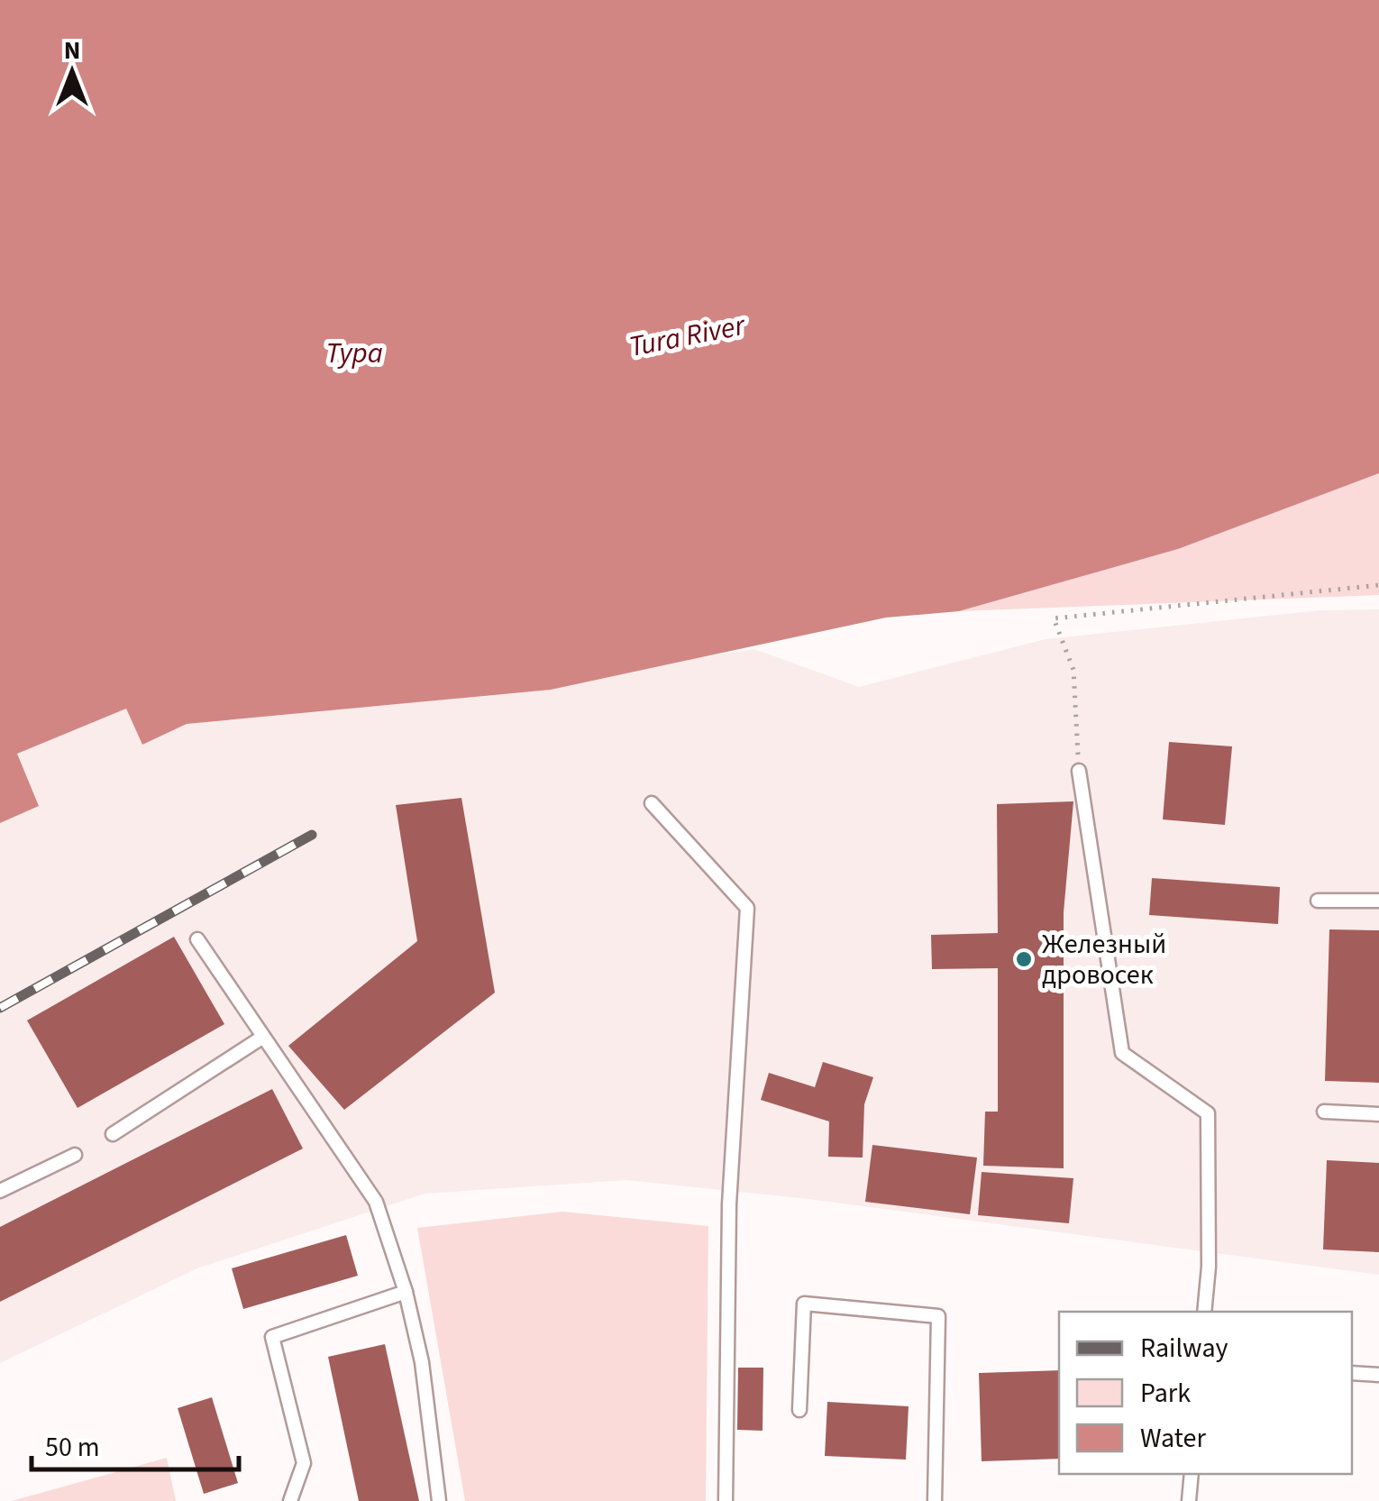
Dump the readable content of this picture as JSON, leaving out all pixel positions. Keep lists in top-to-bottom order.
{
  "water": ["Tura River", "Тура"],
  "places": ["Железный дровосек"],
  "legend": ["Railway", "Park", "Water"],
  "scale_bar": "50 m",
  "north": "top"
}
